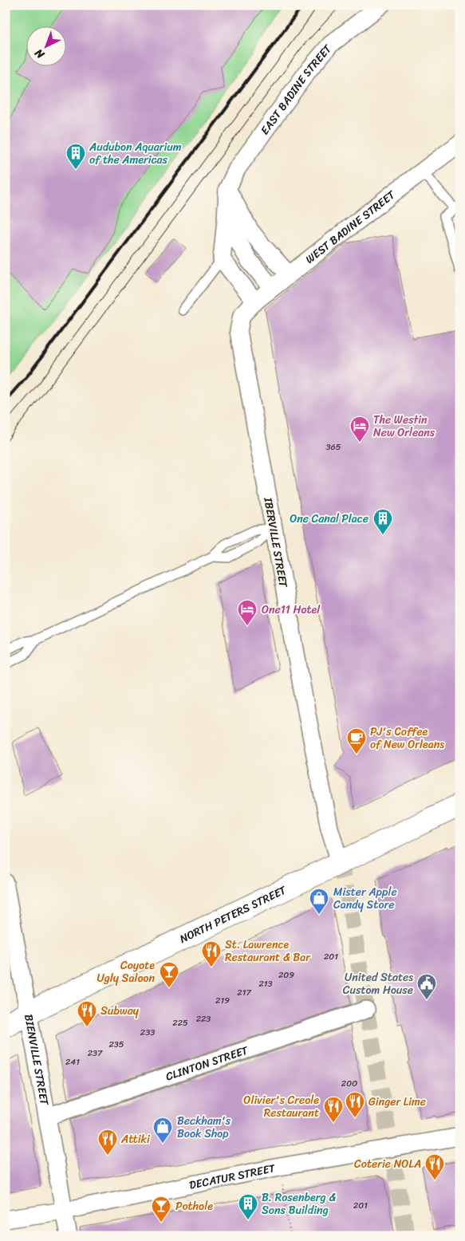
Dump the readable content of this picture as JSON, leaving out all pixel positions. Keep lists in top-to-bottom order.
{
  "streets": {
    "street": [
      "EAST BADINE STREET",
      "WEST BADINE STREET",
      "IBERVILLE STREET",
      "NORTH PETERS STREET",
      "BIENVILLE STREET",
      "CLINTON STREET",
      "DECATUR STREET"
    ]
  },
  "crossings": [
    ["WEST BADINE STREET", "IBERVILLE STREET"],
    ["IBERVILLE STREET", "NORTH PETERS STREET"],
    ["NORTH PETERS STREET", "BIENVILLE STREET"],
    ["BIENVILLE STREET", "CLINTON STREET"],
    ["BIENVILLE STREET", "DECATUR STREET"]
  ],
  "places": {
    "building": ["Audubon Aquarium of the Americas", "One Canal Place", "B. Rosenberg & Sons Building"],
    "hotel": ["The Westin New Orleans", "One11 Hotel"],
    "cafe": ["PJ's Coffee of New Orleans"],
    "shop": ["Mister Apple Candy Store", "Beckham's Book Shop"],
    "restaurant": [
      "St. Lawrence Restaurant & Bar",
      "Subway",
      "Ginger Lime",
      "Olivier's Creole Restaurant",
      "Attiki",
      "Coterie NOLA"
    ],
    "bar": ["Coyote Ugly Saloon", "Pothole"],
    "public building": ["United States Custom House"]
  },
  "house_numbers": [
    "365",
    "201",
    "209",
    "213",
    "217",
    "219",
    "223",
    "225",
    "233",
    "235",
    "237",
    "241",
    "200",
    "201"
  ],
  "north": "bottom left"
}
